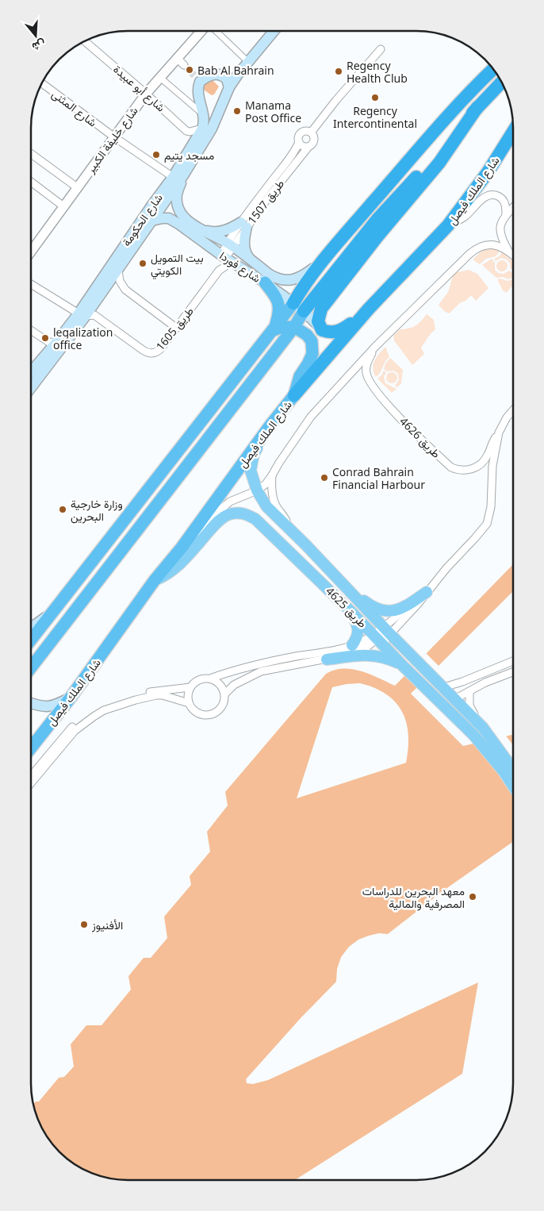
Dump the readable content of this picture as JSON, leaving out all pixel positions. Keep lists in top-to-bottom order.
{
  "streets": {
    "highway": ["شارع الملك فيصل"],
    "main road": ["شارع الحكومة", "شارع فوردا", "طريق 4625"],
    "street": [
      "شارع أبو عبيدة",
      "شارع المثنى",
      "شارع خليفة الكبير",
      "طريق 1507",
      "طريق 1605",
      "طريق 4626"
    ]
  },
  "crossings": [
    ["شارع أبو عبيدة", "شارع خليفة الكبير"],
    ["شارع أبو عبيدة", "شارع الحكومة"],
    ["شارع المثنى", "شارع خليفة الكبير"],
    ["شارع المثنى", "شارع الحكومة"],
    ["شارع المثنى", "شارع فوردا"],
    ["شارع الملك فيصل", "طريق 4626"],
    ["شارع الملك فيصل", "طريق 4625"],
    ["طريق 1507", "شارع فوردا"],
    ["طريق 1507", "طريق 1605"],
    ["شارع الحكومة", "شارع فوردا"],
    ["شارع الحكومة", "طريق 1605"],
    ["شارع فوردا", "طريق 1605"],
    ["طريق 4626", "طريق 4625"]
  ],
  "places": [
    "Bab Al Bahrain",
    "Regency Health Club",
    "Regency Intercontinental",
    "Manama Post Office",
    "مسجد يتيم",
    "بيت التمويل الكويتي",
    "legalization office",
    "Conrad Bahrain Financial Harbour",
    "وزارة خارجية البحرين",
    "معهد البحرين للدراسات المصرفية والمالية",
    "الأفنيوز"
  ],
  "north": "bottom"
}
